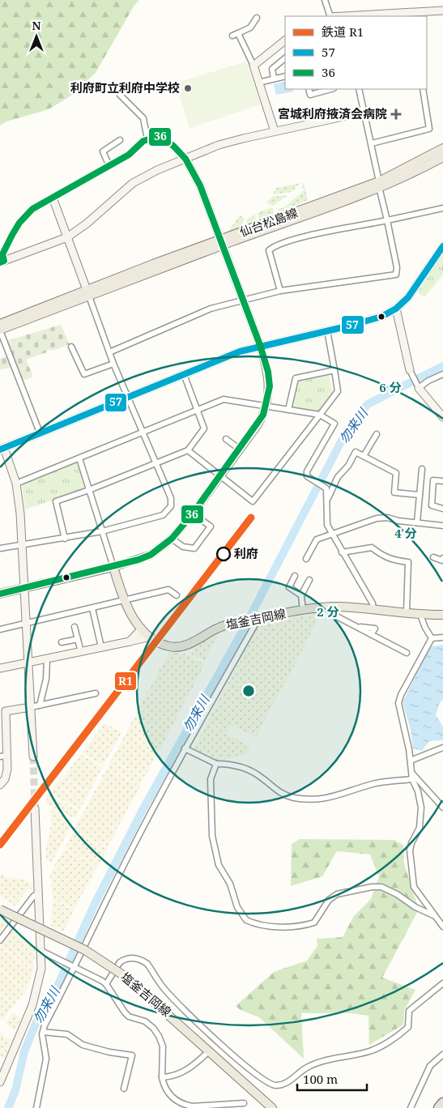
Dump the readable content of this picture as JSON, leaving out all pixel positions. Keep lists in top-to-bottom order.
{
  "streets": {
    "main road": ["仙台松島線", "塩釜吉岡線"]
  },
  "water": ["勿来川"],
  "places": {
    "other": ["利府町立利府中学校", "利府"],
    "health": ["宮城利府掖済会病院"]
  },
  "lines": ["transit line 36", "transit line 57", "rail line R1"],
  "legend": ["鉄道 R1", "57", "36"],
  "scale_bar": "100 m",
  "north": "top",
  "rings": ["6 分", "4 分", "2 分"]
}
